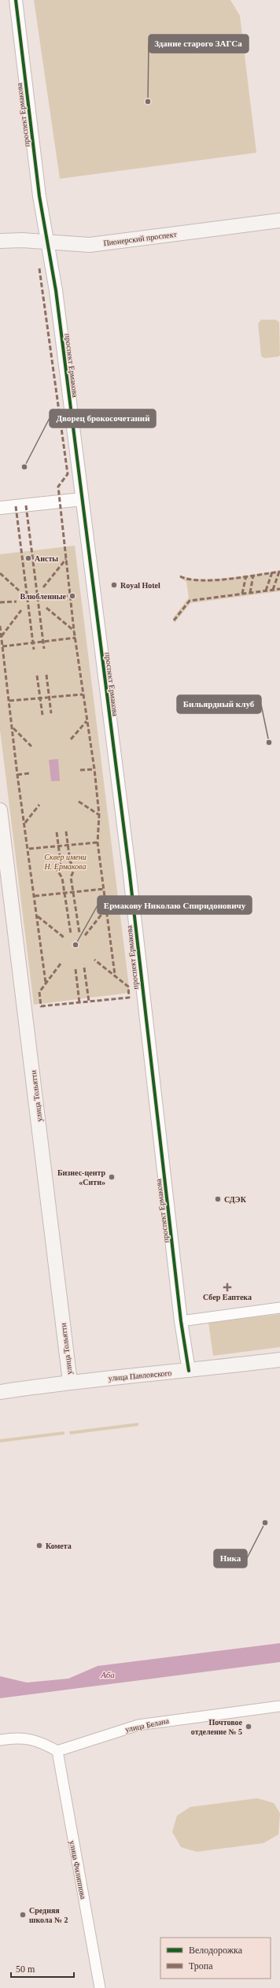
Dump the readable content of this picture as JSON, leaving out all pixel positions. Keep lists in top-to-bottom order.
{
  "streets": {
    "main road": ["Пионерский проспект", "улица Тольятти", "улица Павловского"],
    "street": ["проспект Ермакова", "улица Белана", "улица Филиппова"]
  },
  "crossings": [
    ["проспект Ермакова", "Пионерский проспект"],
    ["проспект Ермакова", "улица Павловского"],
    ["улица Тольятти", "улица Павловского"],
    ["улица Белана", "улица Филиппова"]
  ],
  "water": ["Аба"],
  "parks": ["Сквер имени Н. Ермакова"],
  "places": {
    "other": [
      "Здание старого ЗАГСа",
      "Дворец брокосочетаний",
      "Аисты",
      "Royal Hotel",
      "Влюбленные",
      "Бильярдный клуб",
      "Ермакову Николаю Спиридоновичу",
      "Бизнес-центр «Сити»",
      "СДЭК",
      "Ника",
      "Комета",
      "Почтовое отделение № 5",
      "Средняя школа № 2"
    ],
    "health": ["Сбер Еаптека"]
  },
  "legend": ["Велодорожка", "Тропа"],
  "scale_bar": "50 m"
}
